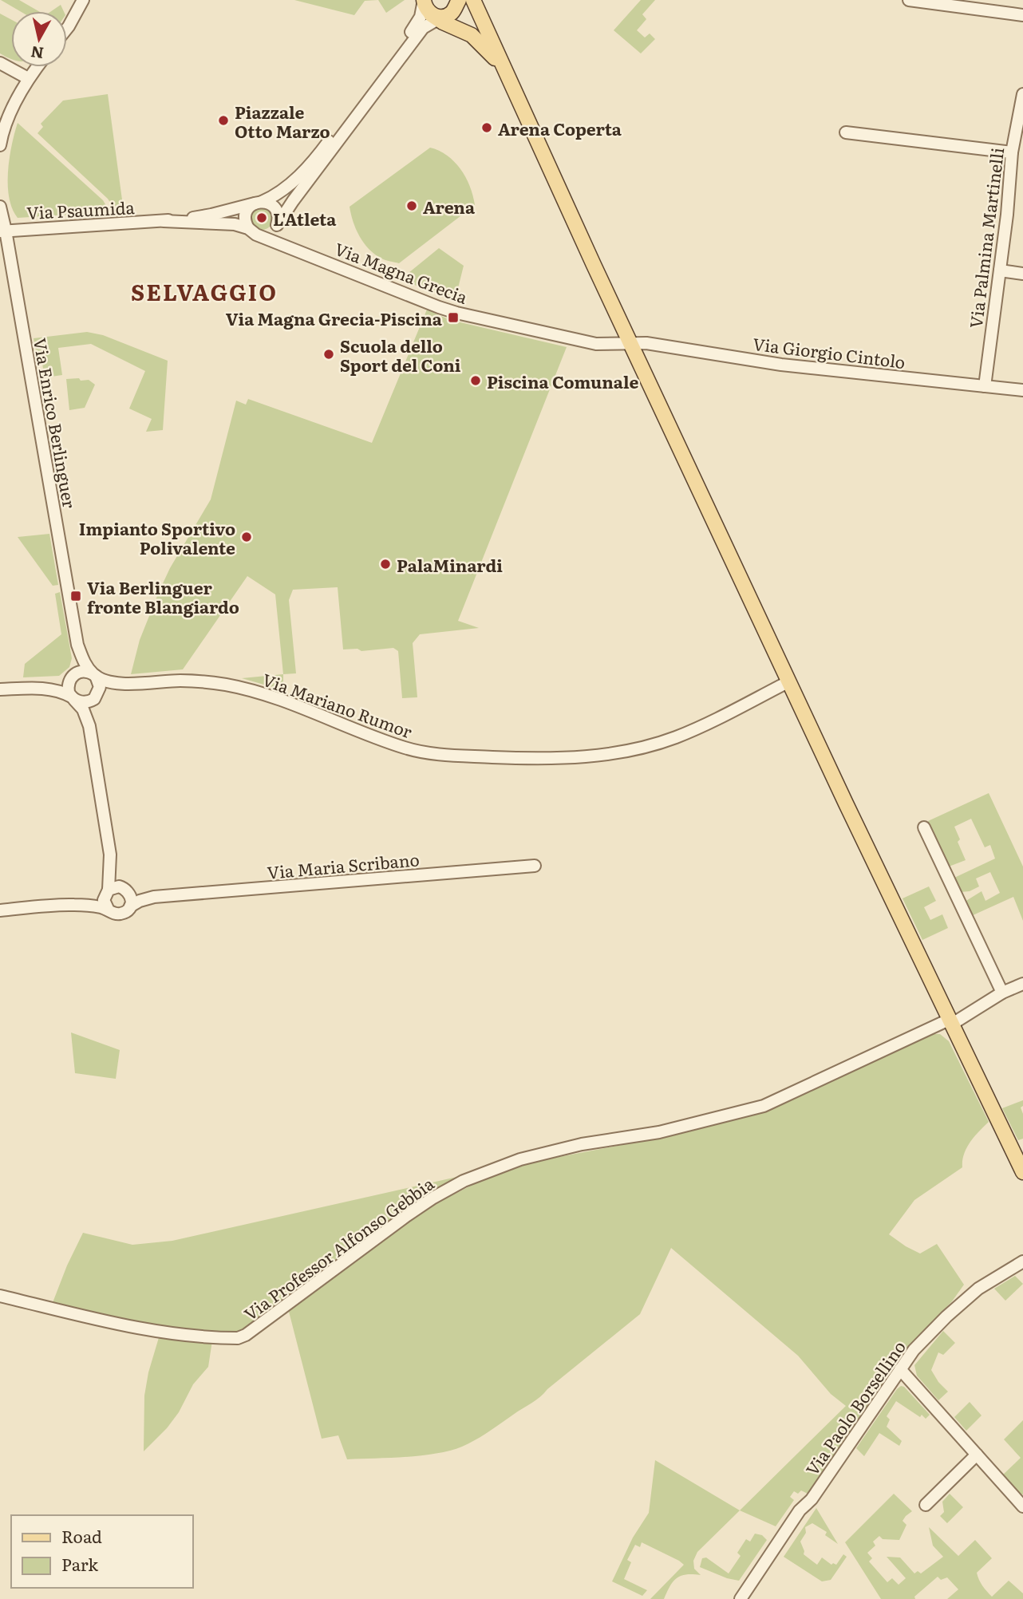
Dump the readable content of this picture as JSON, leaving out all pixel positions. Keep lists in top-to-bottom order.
{
  "streets": {
    "street": [
      "Via Psaumida",
      "Via Palmina Martinelli",
      "Via Magna Grecia",
      "Via Giorgio Cintolo",
      "Via Enrico Berlinguer",
      "Via Mariano Rumor",
      "Via Maria Scribano",
      "Via Professor Alfonso Gebbia",
      "Via Paolo Borsellino"
    ]
  },
  "crossings": [
    ["Via Psaumida", "Via Enrico Berlinguer"],
    ["Via Palmina Martinelli", "Via Giorgio Cintolo"],
    ["Via Magna Grecia", "Via Giorgio Cintolo"]
  ],
  "districts": ["SELVAGGIO"],
  "places": {
    "other": [
      "Piazzale Otto Marzo",
      "Arena Coperta",
      "Arena",
      "L'Atleta",
      "Scuola dello Sport del Coni",
      "Piscina Comunale",
      "Impianto Sportivo Polivalente",
      "PalaMinardi"
    ],
    "transit": ["Via Magna Grecia-Piscina", "Via Berlinguer fronte Blangiardo"]
  },
  "legend": ["Road", "Park"],
  "north": "bottom"
}
